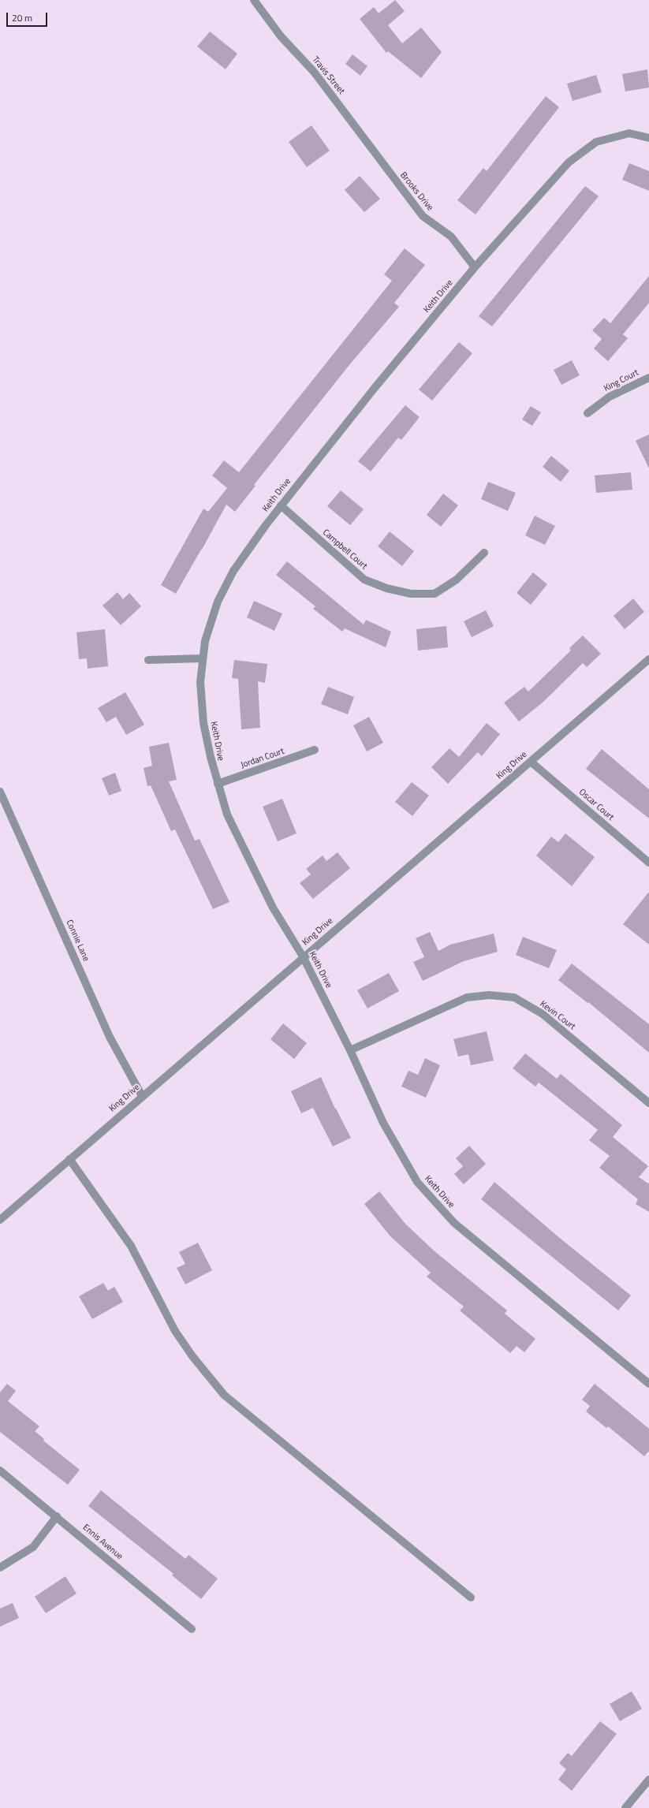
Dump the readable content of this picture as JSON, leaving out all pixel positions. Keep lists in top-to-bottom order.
{
  "streets": {
    "street": [
      "Travis Street",
      "Brooks Drive",
      "Keith Drive",
      "King Court",
      "Campbell Court",
      "Jordan Court",
      "King Drive",
      "Oscar Court",
      "Connie Lane",
      "Kevin Court",
      "Ennis Avenue"
    ]
  },
  "crossings": [
    ["Travis Street", "Brooks Drive"],
    ["Brooks Drive", "Keith Drive"],
    ["Keith Drive", "Campbell Court"],
    ["Keith Drive", "Jordan Court"],
    ["Keith Drive", "King Drive"],
    ["Keith Drive", "Kevin Court"],
    ["King Drive", "Oscar Court"],
    ["King Drive", "Connie Lane"]
  ],
  "scale_bar": "20 m"
}
